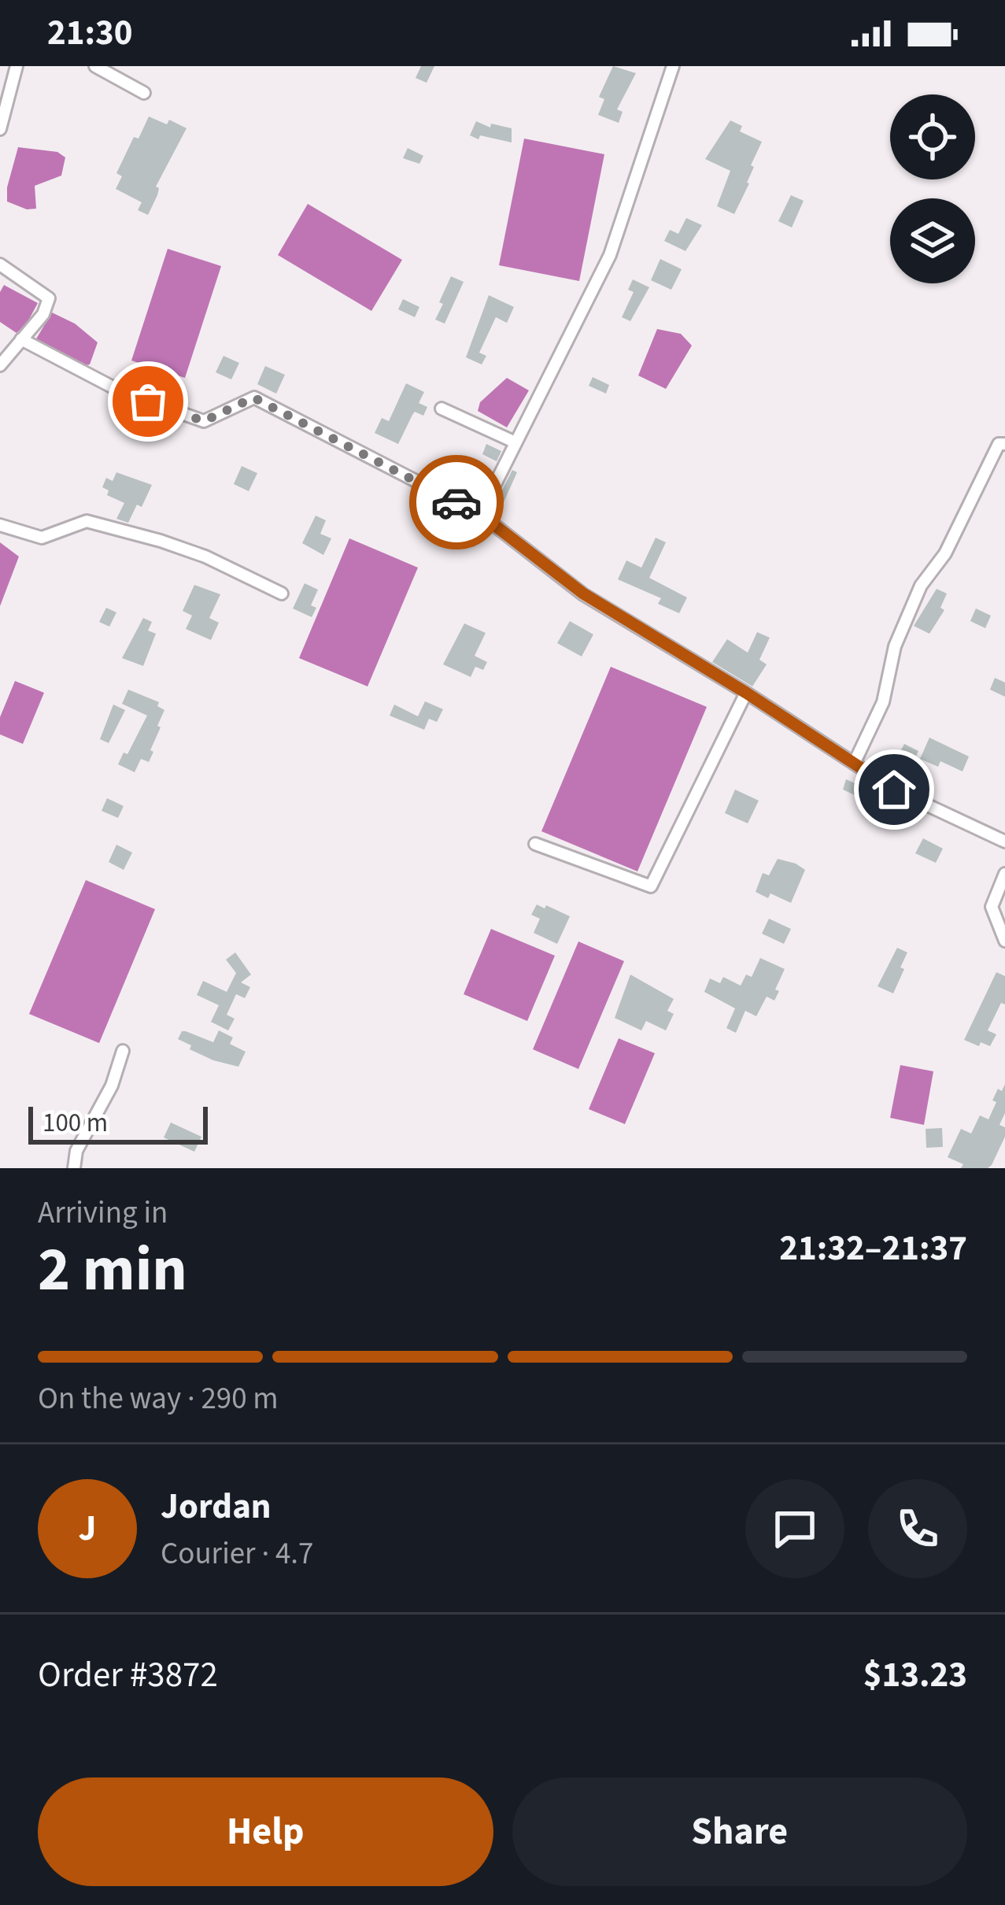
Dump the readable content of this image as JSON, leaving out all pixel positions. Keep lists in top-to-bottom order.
{
  "scale_bar": "100 m",
  "page": {
    "status": "21:30",
    "scale": "100 m",
    "heading": ["2 min", "Arriving in", "21:32–21:37"],
    "panel": [
      "Jordan",
      "Courier · 4.7",
      "Order #3872",
      "$13.23"
    ],
    "bar": "On the way · 290 m",
    "round": "J",
    "buttons": ["Help", "Share"]
  }
}
